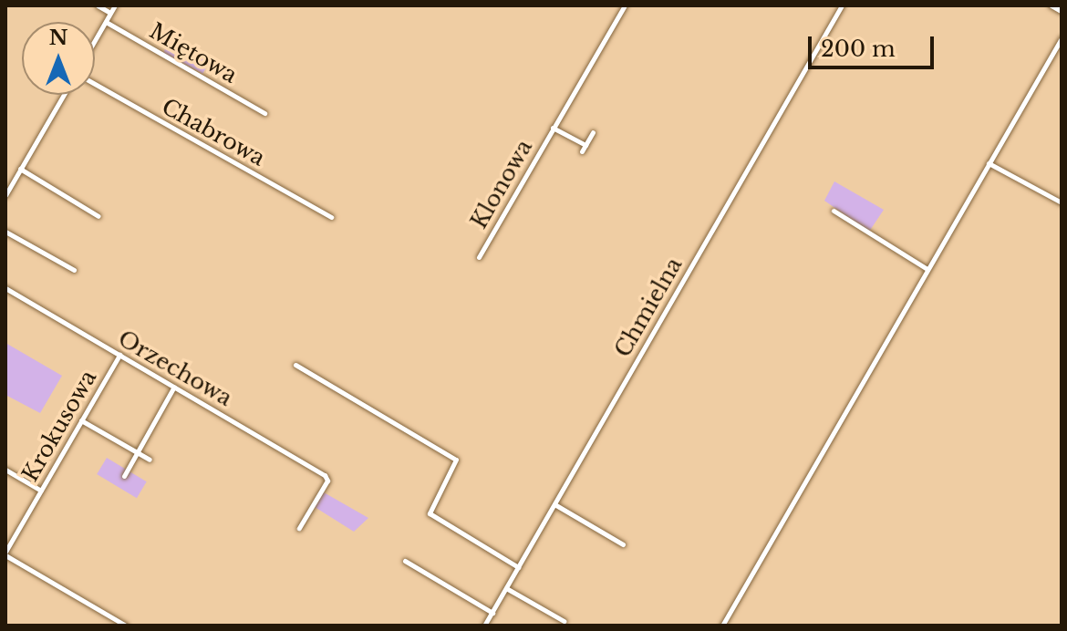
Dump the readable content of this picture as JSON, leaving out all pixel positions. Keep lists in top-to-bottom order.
{
  "streets": {
    "street": [
      "Miętowa",
      "Chabrowa",
      "Klonowa",
      "Chmielna",
      "Orzechowa",
      "Krokusowa"
    ]
  },
  "crossings": [
    ["Orzechowa", "Krokusowa"]
  ],
  "scale_bar": "200 m",
  "north": "top"
}
